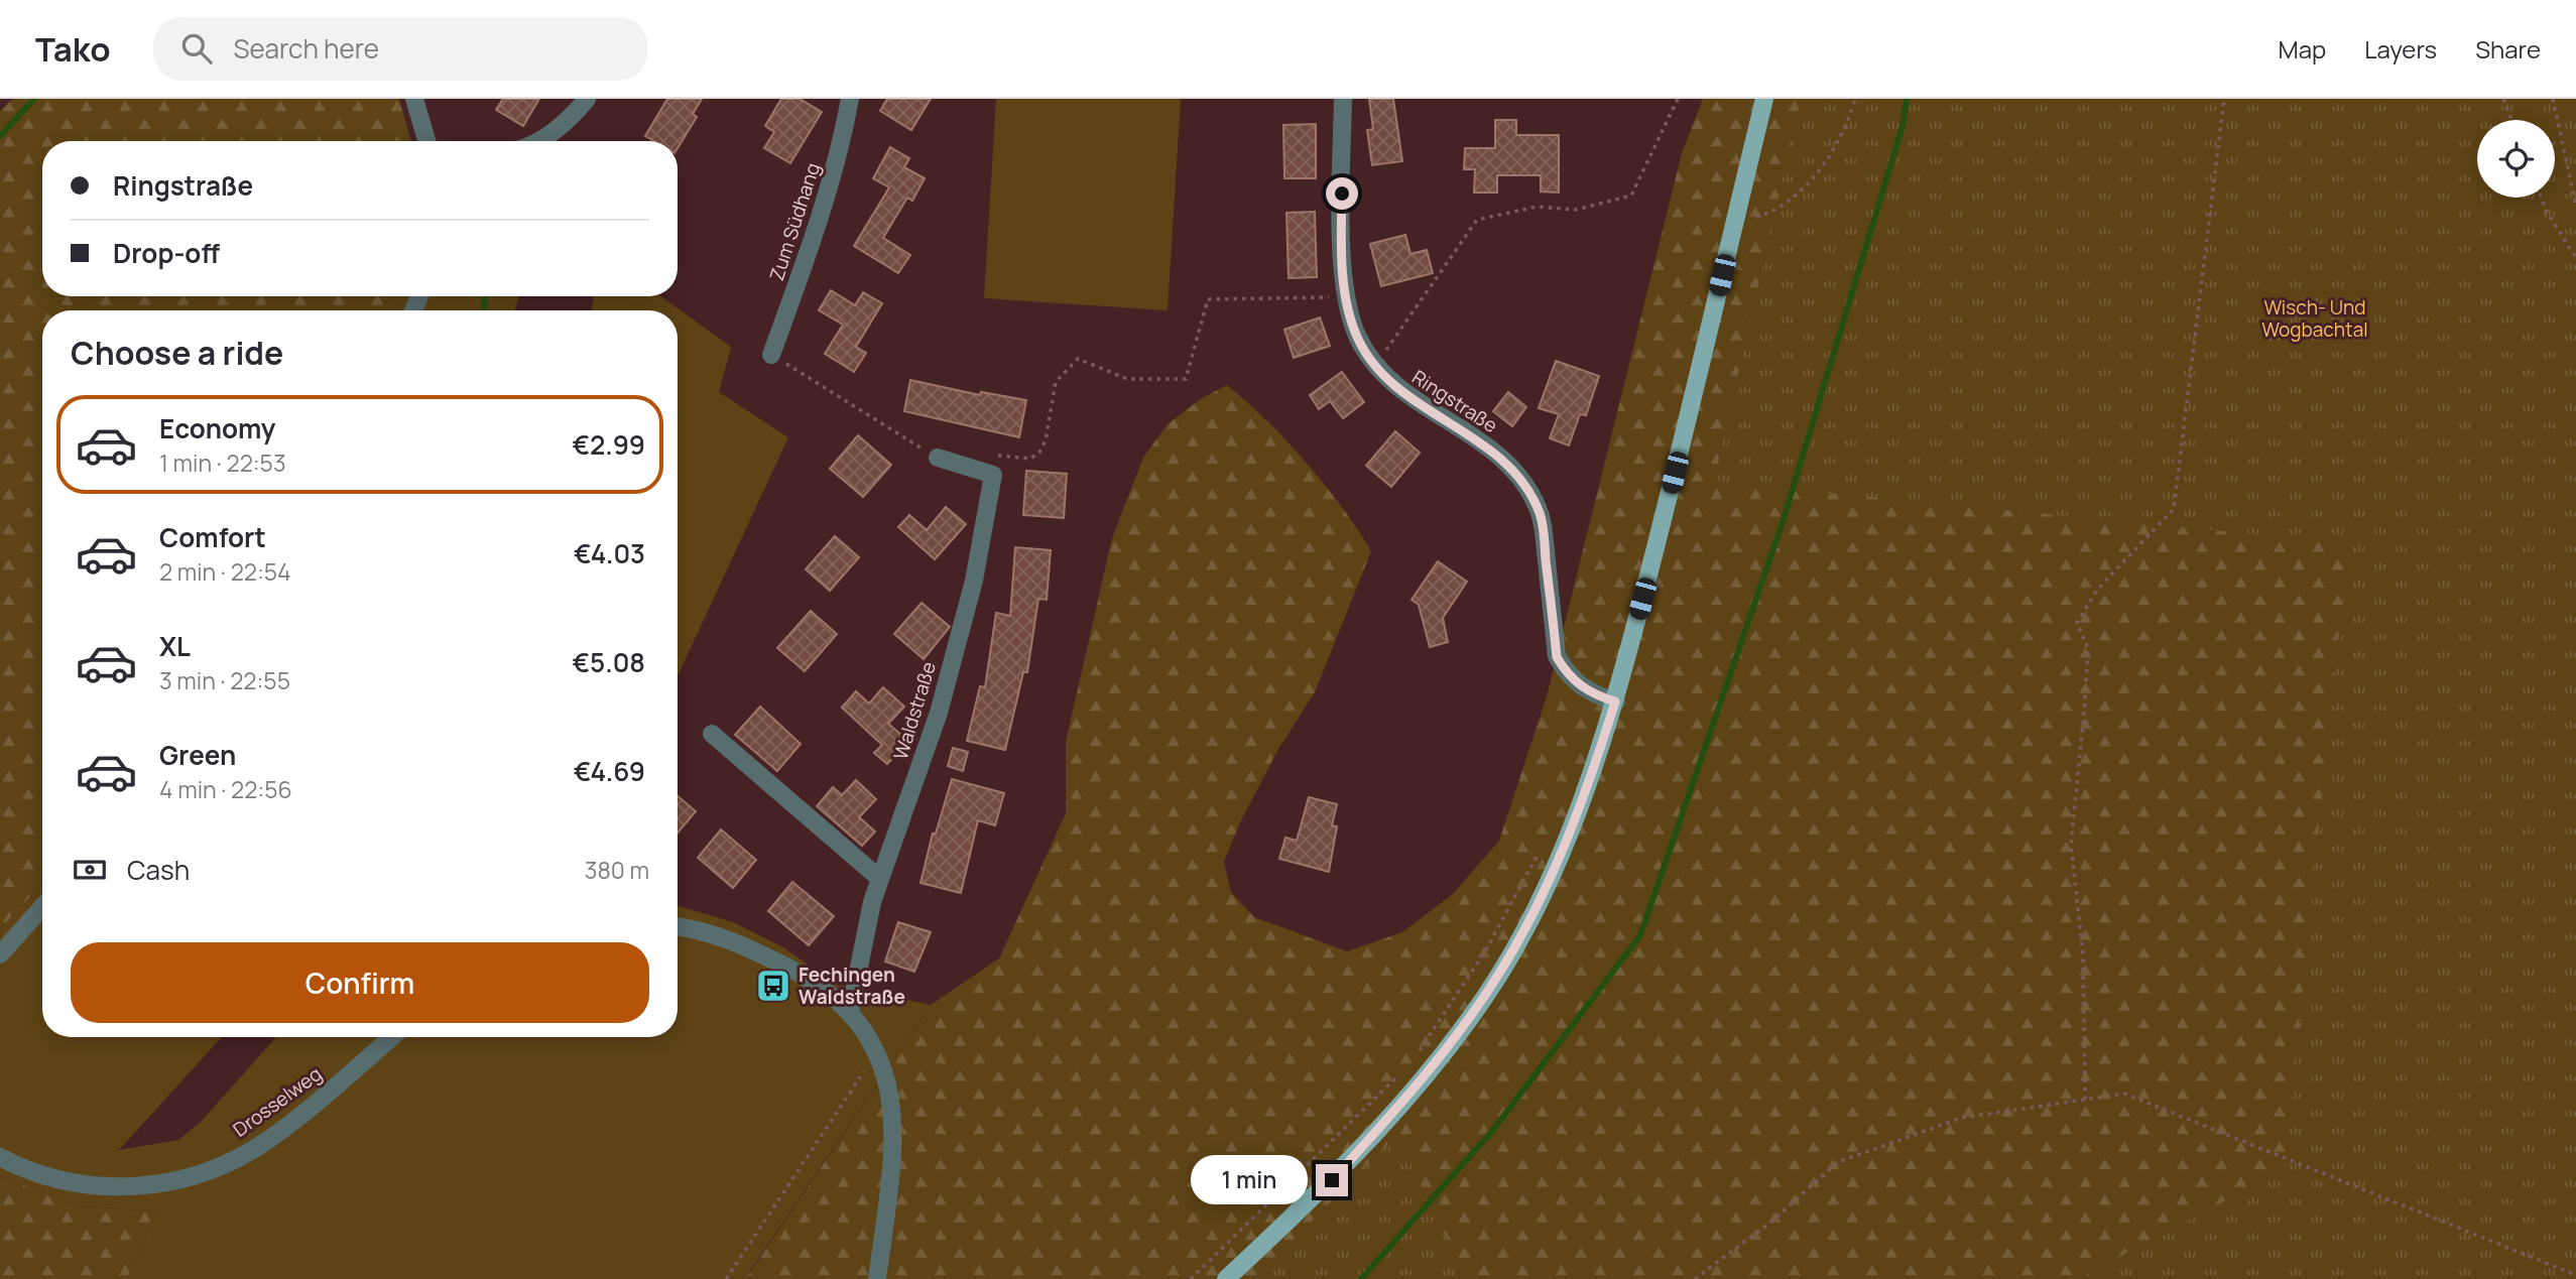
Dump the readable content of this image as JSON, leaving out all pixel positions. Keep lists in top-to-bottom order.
{
  "streets": {
    "street": [
      "Zum Südhang",
      "Ringstraße",
      "Waldstraße",
      "Drosselweg"
    ]
  },
  "parks": ["Wisch- Und Wogbachtal"],
  "places": {
    "bus stop": ["Fechingen Waldstraße"]
  },
  "page": {
    "header": "Tako",
    "search": "Search here",
    "nav": ["Map", "Layers", "Share"],
    "banner": ["Ringstraße", "Drop-off"],
    "heading": "Choose a ride",
    "list": [
      {
        "name": "Economy",
        "note": "1 min · 22:53",
        "value": "€2.99"
      },
      {
        "name": "Comfort",
        "note": "2 min · 22:54",
        "value": "€4.03"
      },
      {
        "name": "XL",
        "note": "3 min · 22:55",
        "value": "€5.08"
      },
      {
        "name": "Green",
        "note": "4 min · 22:56",
        "value": "€4.69"
      }
    ],
    "pay": ["Cash", "380 m"],
    "buttons": "Confirm",
    "bubble": "1 min"
  }
}
